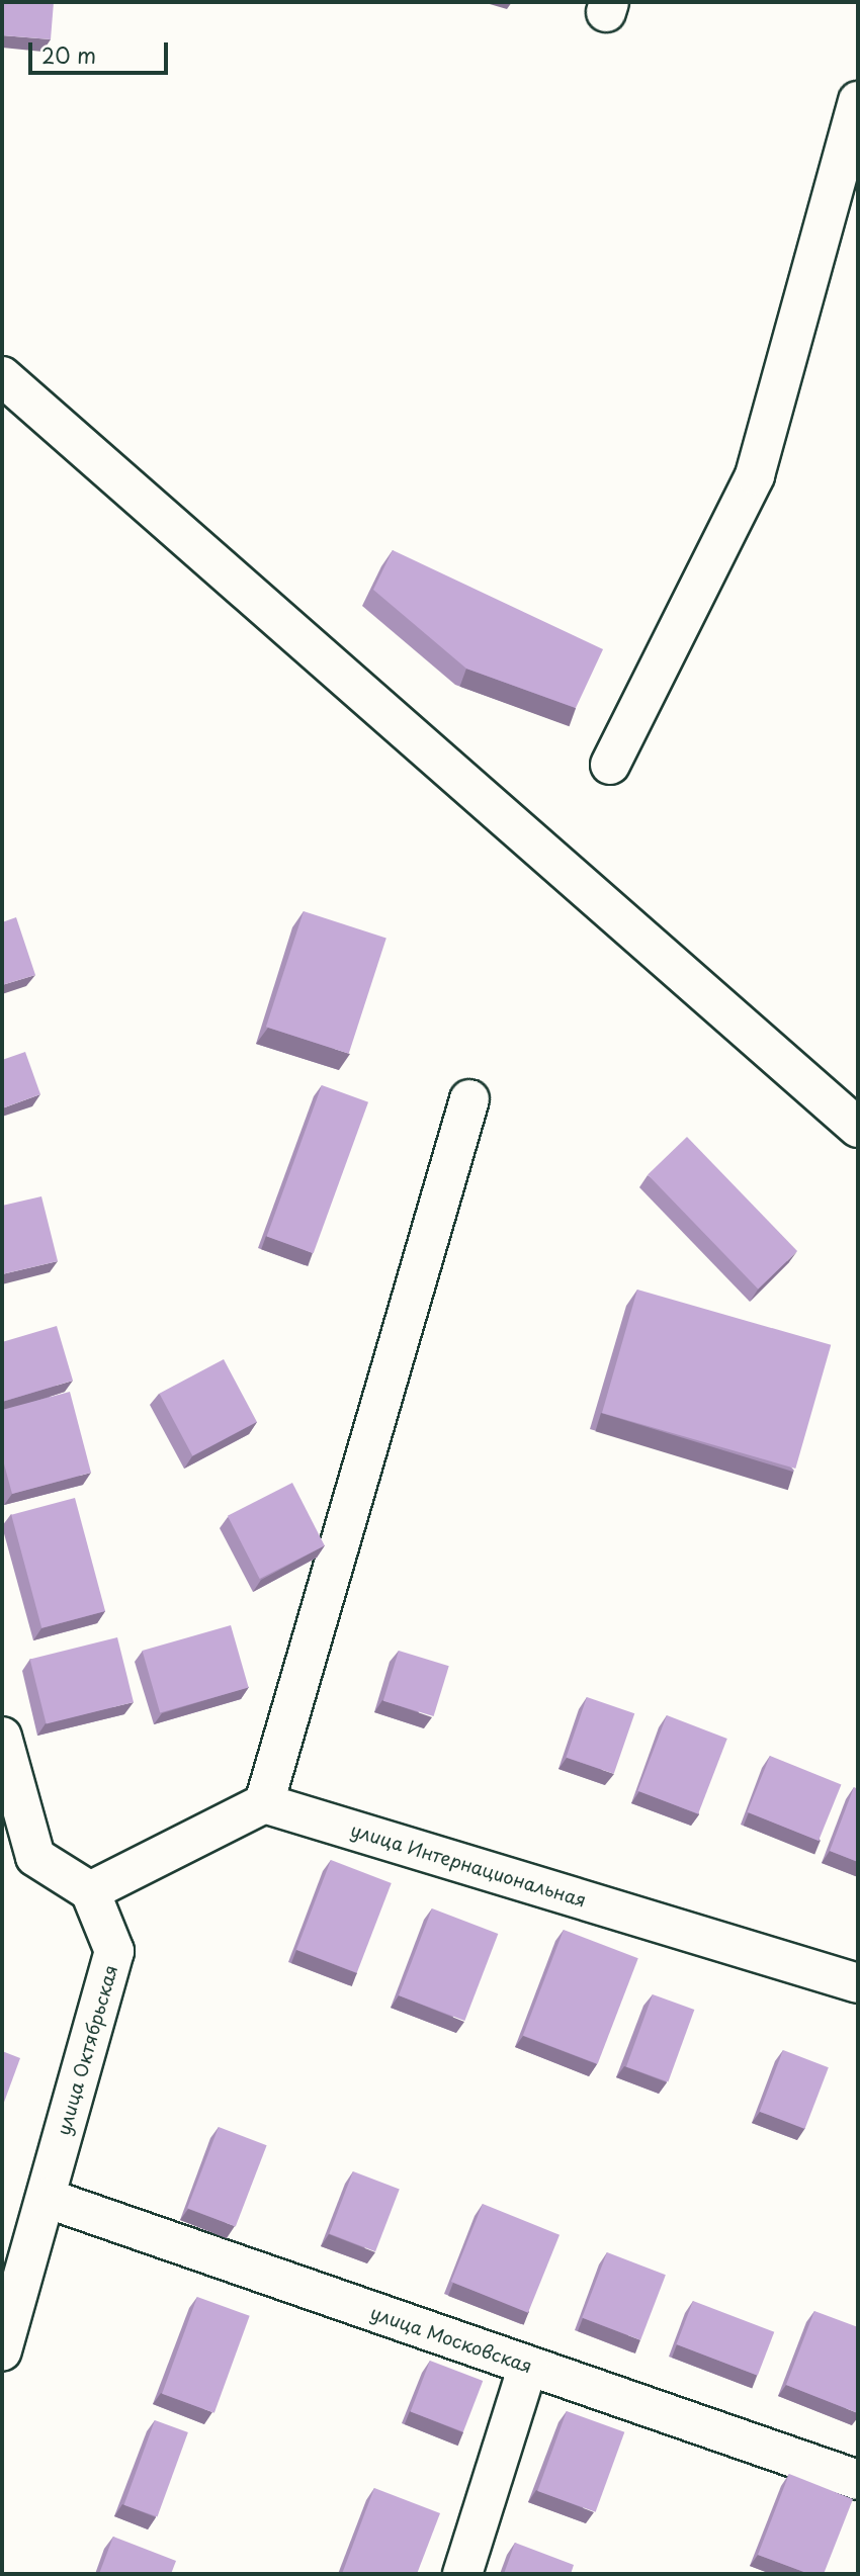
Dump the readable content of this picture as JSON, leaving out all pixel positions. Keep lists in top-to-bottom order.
{
  "streets": {
    "street": ["улица Интернациональная", "улица Октябрьская", "улица Московская"]
  },
  "crossings": [
    ["улица Октябрьская", "улица Московская"]
  ],
  "scale_bar": "20 m"
}
